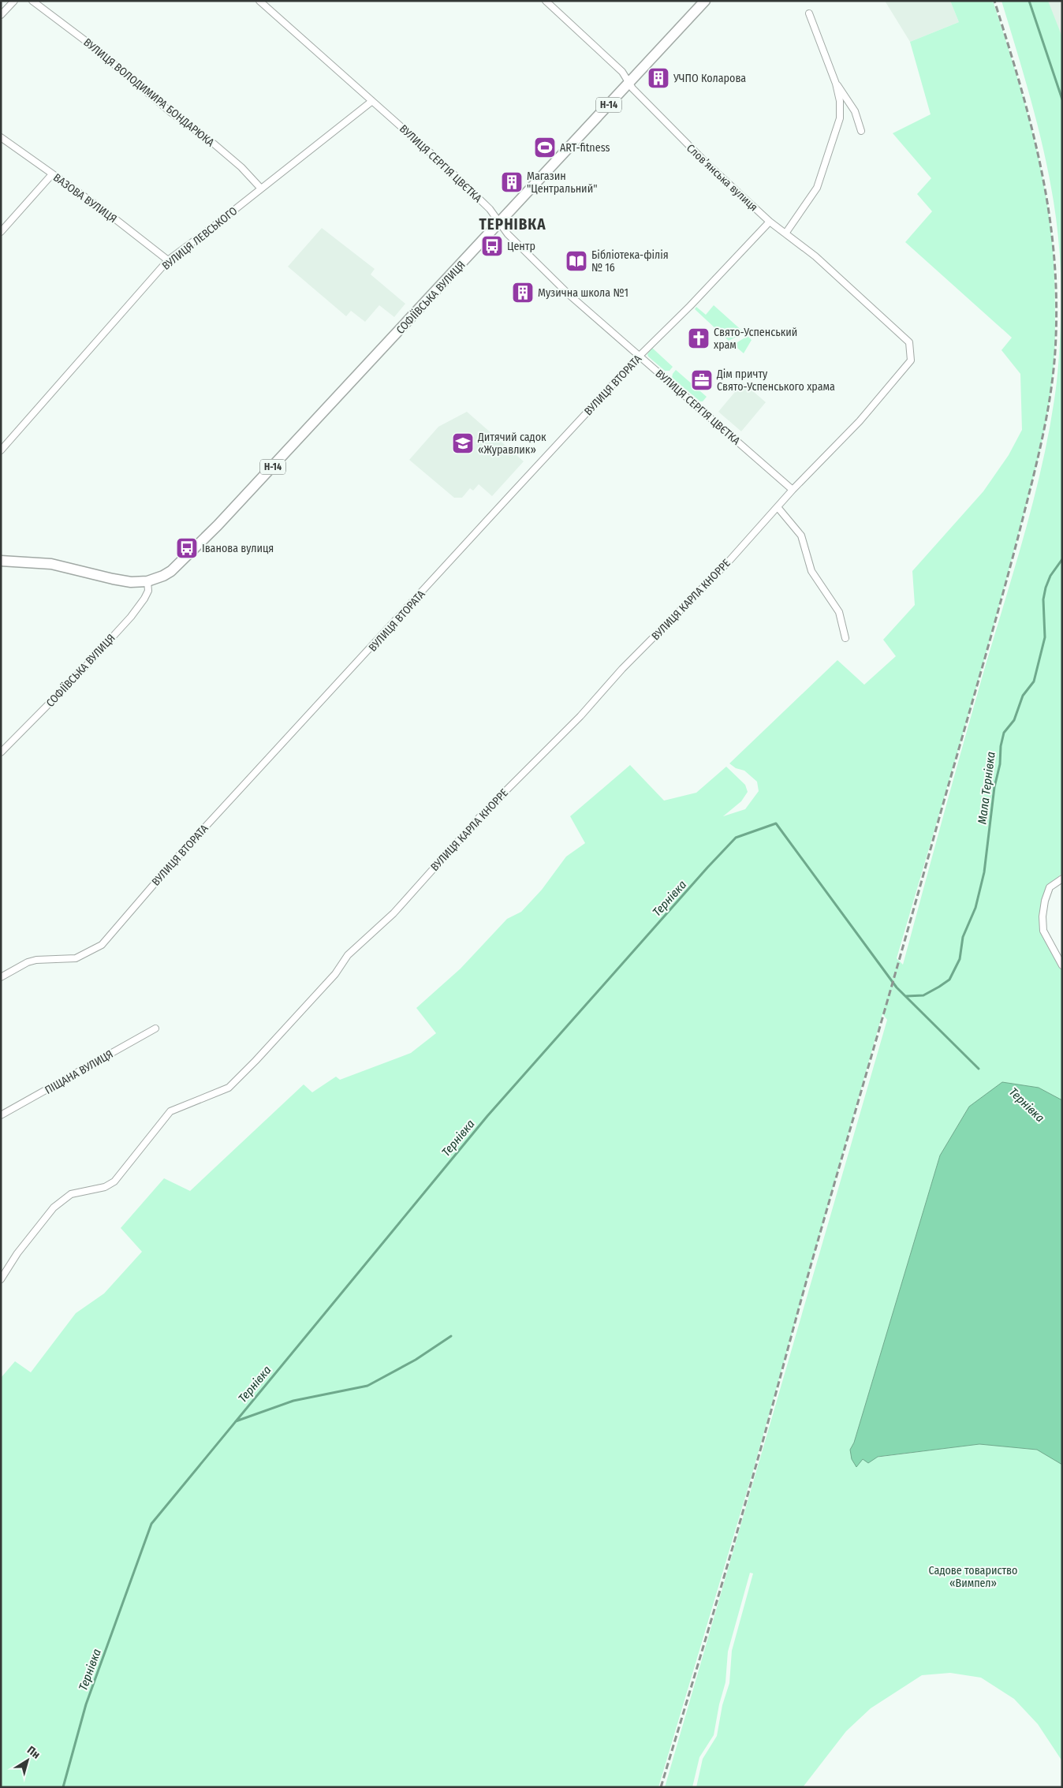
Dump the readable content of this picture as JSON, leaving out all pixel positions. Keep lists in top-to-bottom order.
{
  "streets": {
    "main road": ["Н-14", "СОФІЇВСЬКА ВУЛИЦЯ"],
    "street": [
      "ВУЛИЦЯ ВОЛОДИМИРА БОНДАРЮКА",
      "ВУЛИЦЯ СЕРГІЯ ЦВЄТКА",
      "Словʼянська вулиця",
      "ВАЗОВА ВУЛИЦЯ",
      "ВУЛИЦЯ ЛЕВСЬКОГО",
      "ВУЛИЦЯ ВТОРАТА",
      "ВУЛИЦЯ КАРЛА КНОРРЕ",
      "ПІЩАНА ВУЛИЦЯ"
    ]
  },
  "crossings": [
    ["ВУЛИЦЯ ВОЛОДИМИРА БОНДАРЮКА", "ВУЛИЦЯ ЛЕВСЬКОГО"],
    ["ВУЛИЦЯ СЕРГІЯ ЦВЄТКА", "ВУЛИЦЯ ЛЕВСЬКОГО"],
    ["ВУЛИЦЯ СЕРГІЯ ЦВЄТКА", "СОФІЇВСЬКА ВУЛИЦЯ"],
    ["ВУЛИЦЯ СЕРГІЯ ЦВЄТКА", "ВУЛИЦЯ ВТОРАТА"],
    ["ВУЛИЦЯ СЕРГІЯ ЦВЄТКА", "ВУЛИЦЯ КАРЛА КНОРРЕ"],
    ["Словʼянська вулиця", "СОФІЇВСЬКА ВУЛИЦЯ"],
    ["Словʼянська вулиця", "ВУЛИЦЯ ВТОРАТА"],
    ["Словʼянська вулиця", "ВУЛИЦЯ КАРЛА КНОРРЕ"],
    ["ВАЗОВА ВУЛИЦЯ", "ВУЛИЦЯ ЛЕВСЬКОГО"]
  ],
  "districts": ["ТЕРНІВКА"],
  "water": ["Мала Тернівка", "Тернівка"],
  "parks": ["Садове товариство «Вимпел»"],
  "places": {
    "building": ["УЧПО Коларова", "Магазин \"Центральний\"", "Музична школа №1"],
    "sports": ["ART-fitness"],
    "bus stop": ["Центр", "Іванова вулиця"],
    "library": ["Бібліотека-філія № 16"],
    "church": ["Свято-Успенський храм"],
    "office": ["Дім причту Свято-Успенського храма"],
    "school or university": ["Дитячий садок «Журавлик»"]
  },
  "north": "top right"
}
